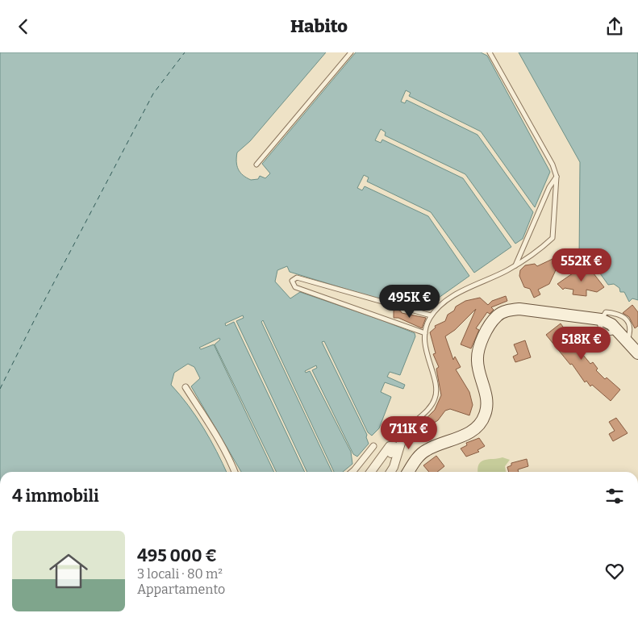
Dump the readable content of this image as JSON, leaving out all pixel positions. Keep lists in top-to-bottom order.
{
  "page": {
    "header": "Habito",
    "price": [
      "552K €",
      "495K €",
      "518K €",
      "711K €"
    ],
    "heading": "4 immobili",
    "list": [
      {
        "name": "495 000 €",
        "note": "3 locali · 80 m² · Appartamento"
      }
    ]
  }
}
